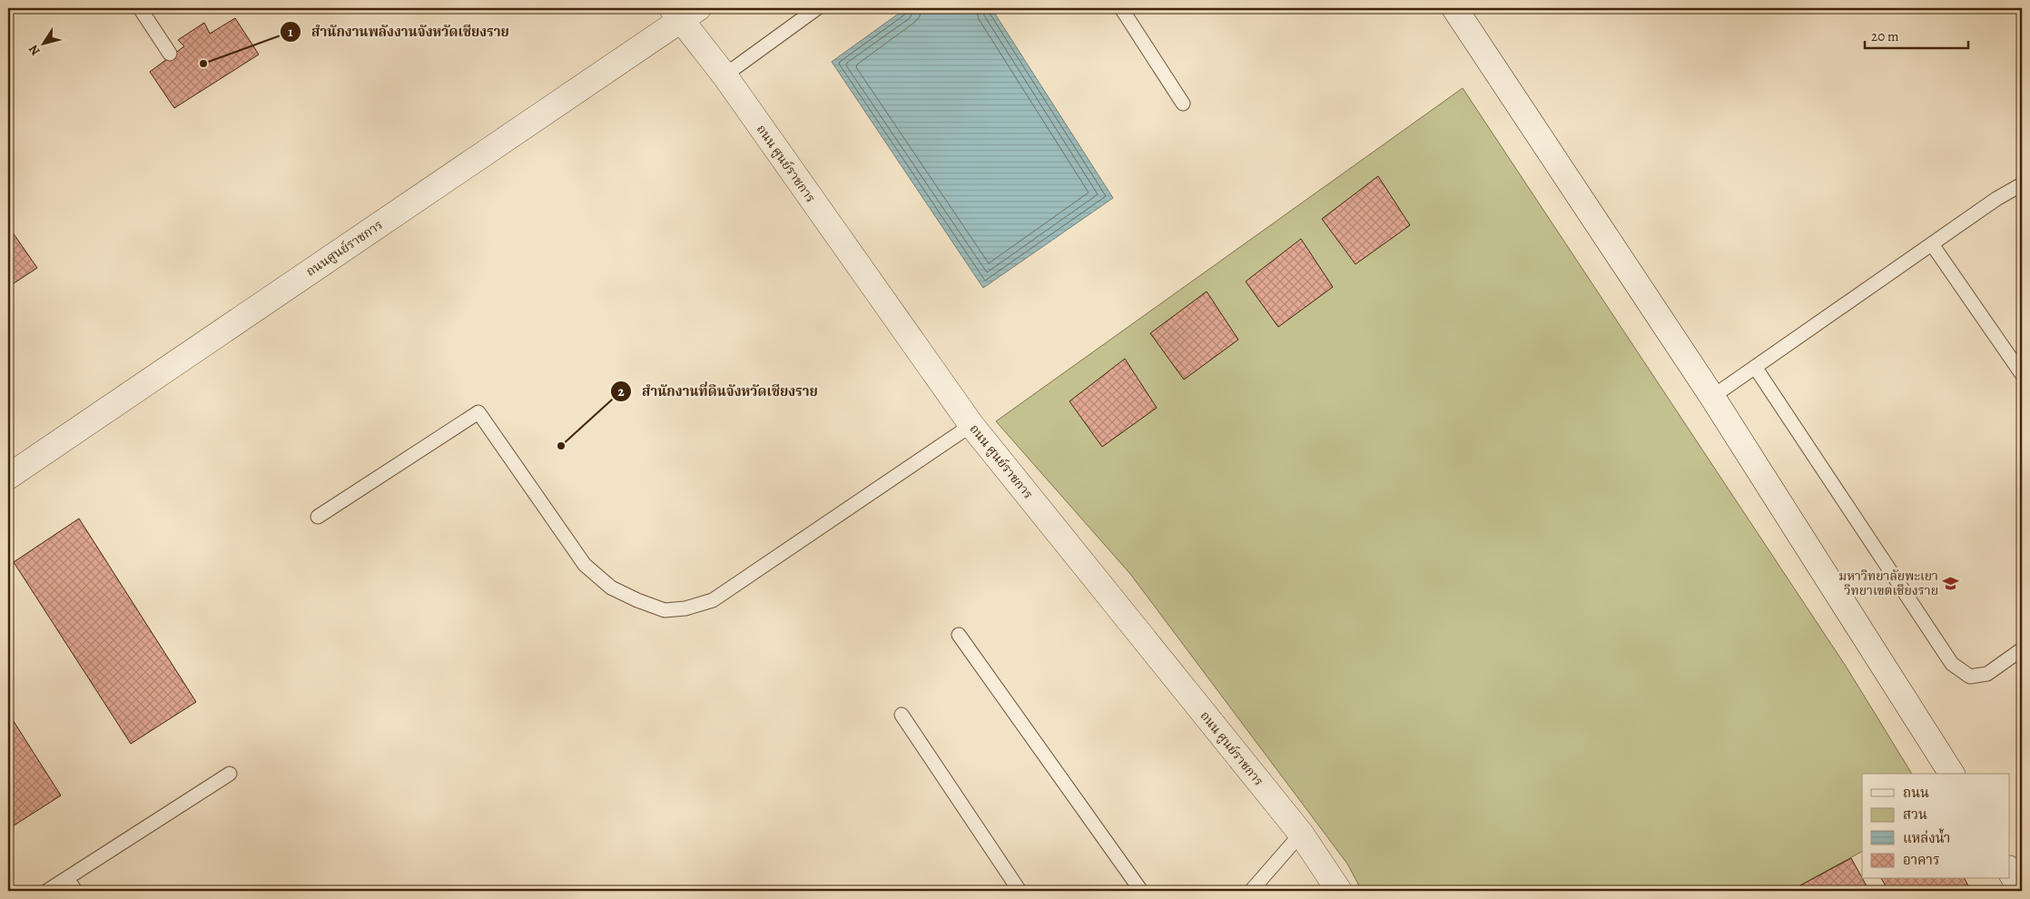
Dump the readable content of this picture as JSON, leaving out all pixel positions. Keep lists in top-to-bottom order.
{
  "streets": {
    "street": ["ถนน ศูนย์ราชการ", "ถนนศูนย์ราชการ"]
  },
  "crossings": [
    ["ถนน ศูนย์ราชการ", "ถนนศูนย์ราชการ"]
  ],
  "places": {
    "other": ["สำนักงานพลังงานจังหวัดเชียงราย", "สำนักงานที่ดินจังหวัดเชียงราย"],
    "school or university": ["มหาวิทยาลัยพะเยา วิทยาเขตเชียงราย"]
  },
  "legend": [
    "ถนน",
    "สวน",
    "แหล่งน้ำ",
    "อาคาร"
  ],
  "scale_bar": "20 m",
  "north": "bottom left"
}
